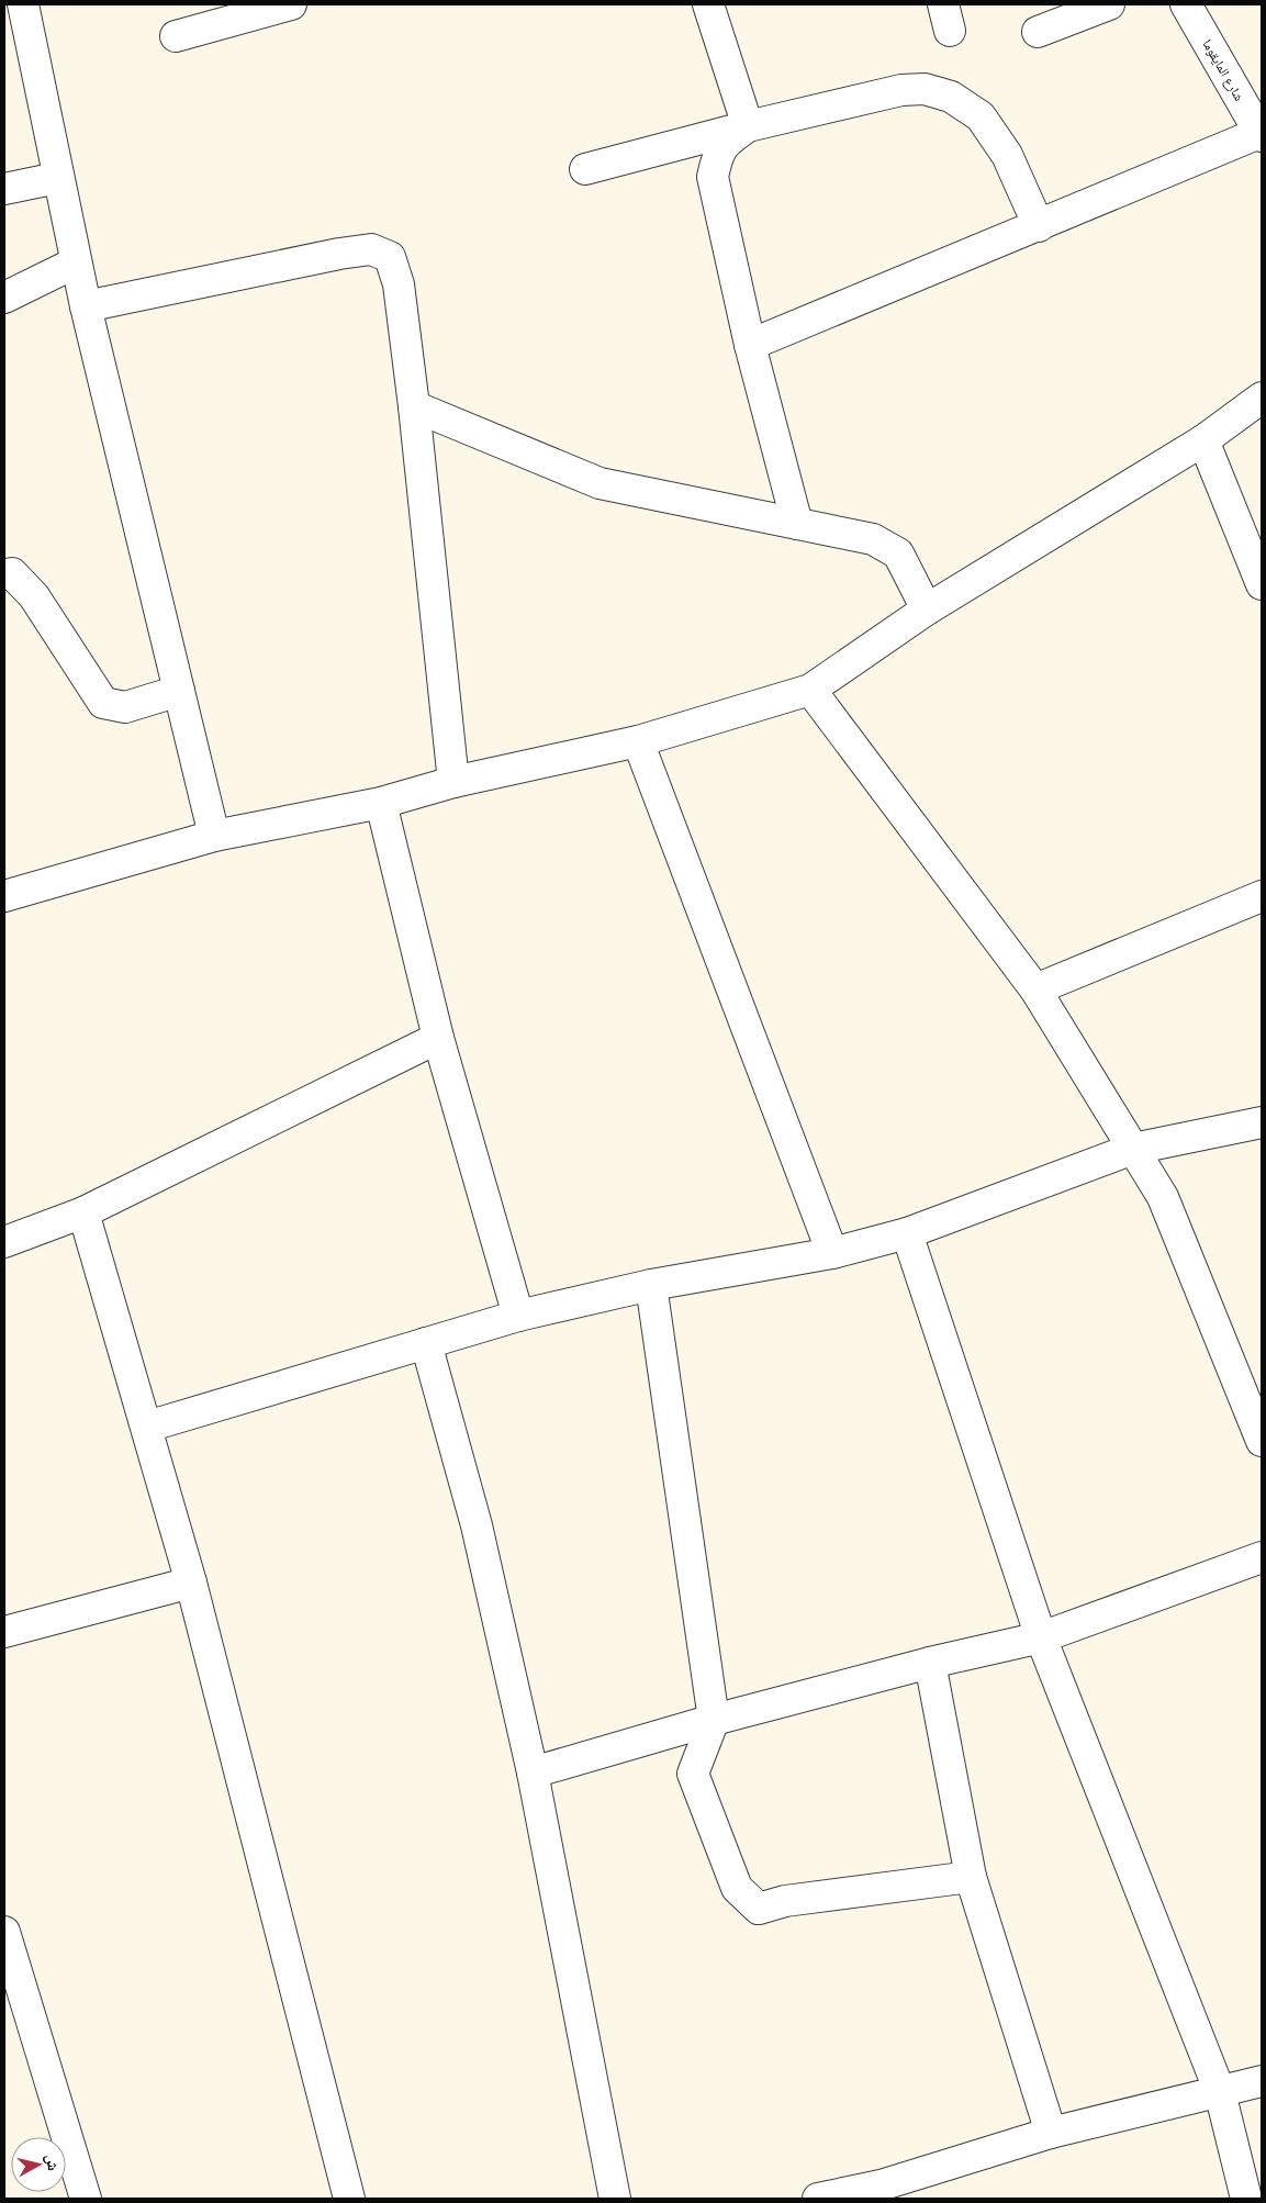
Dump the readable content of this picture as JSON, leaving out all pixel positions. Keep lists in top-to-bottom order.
{
  "streets": {
    "street": ["شارع المايقوما"]
  },
  "north": "right"
}
